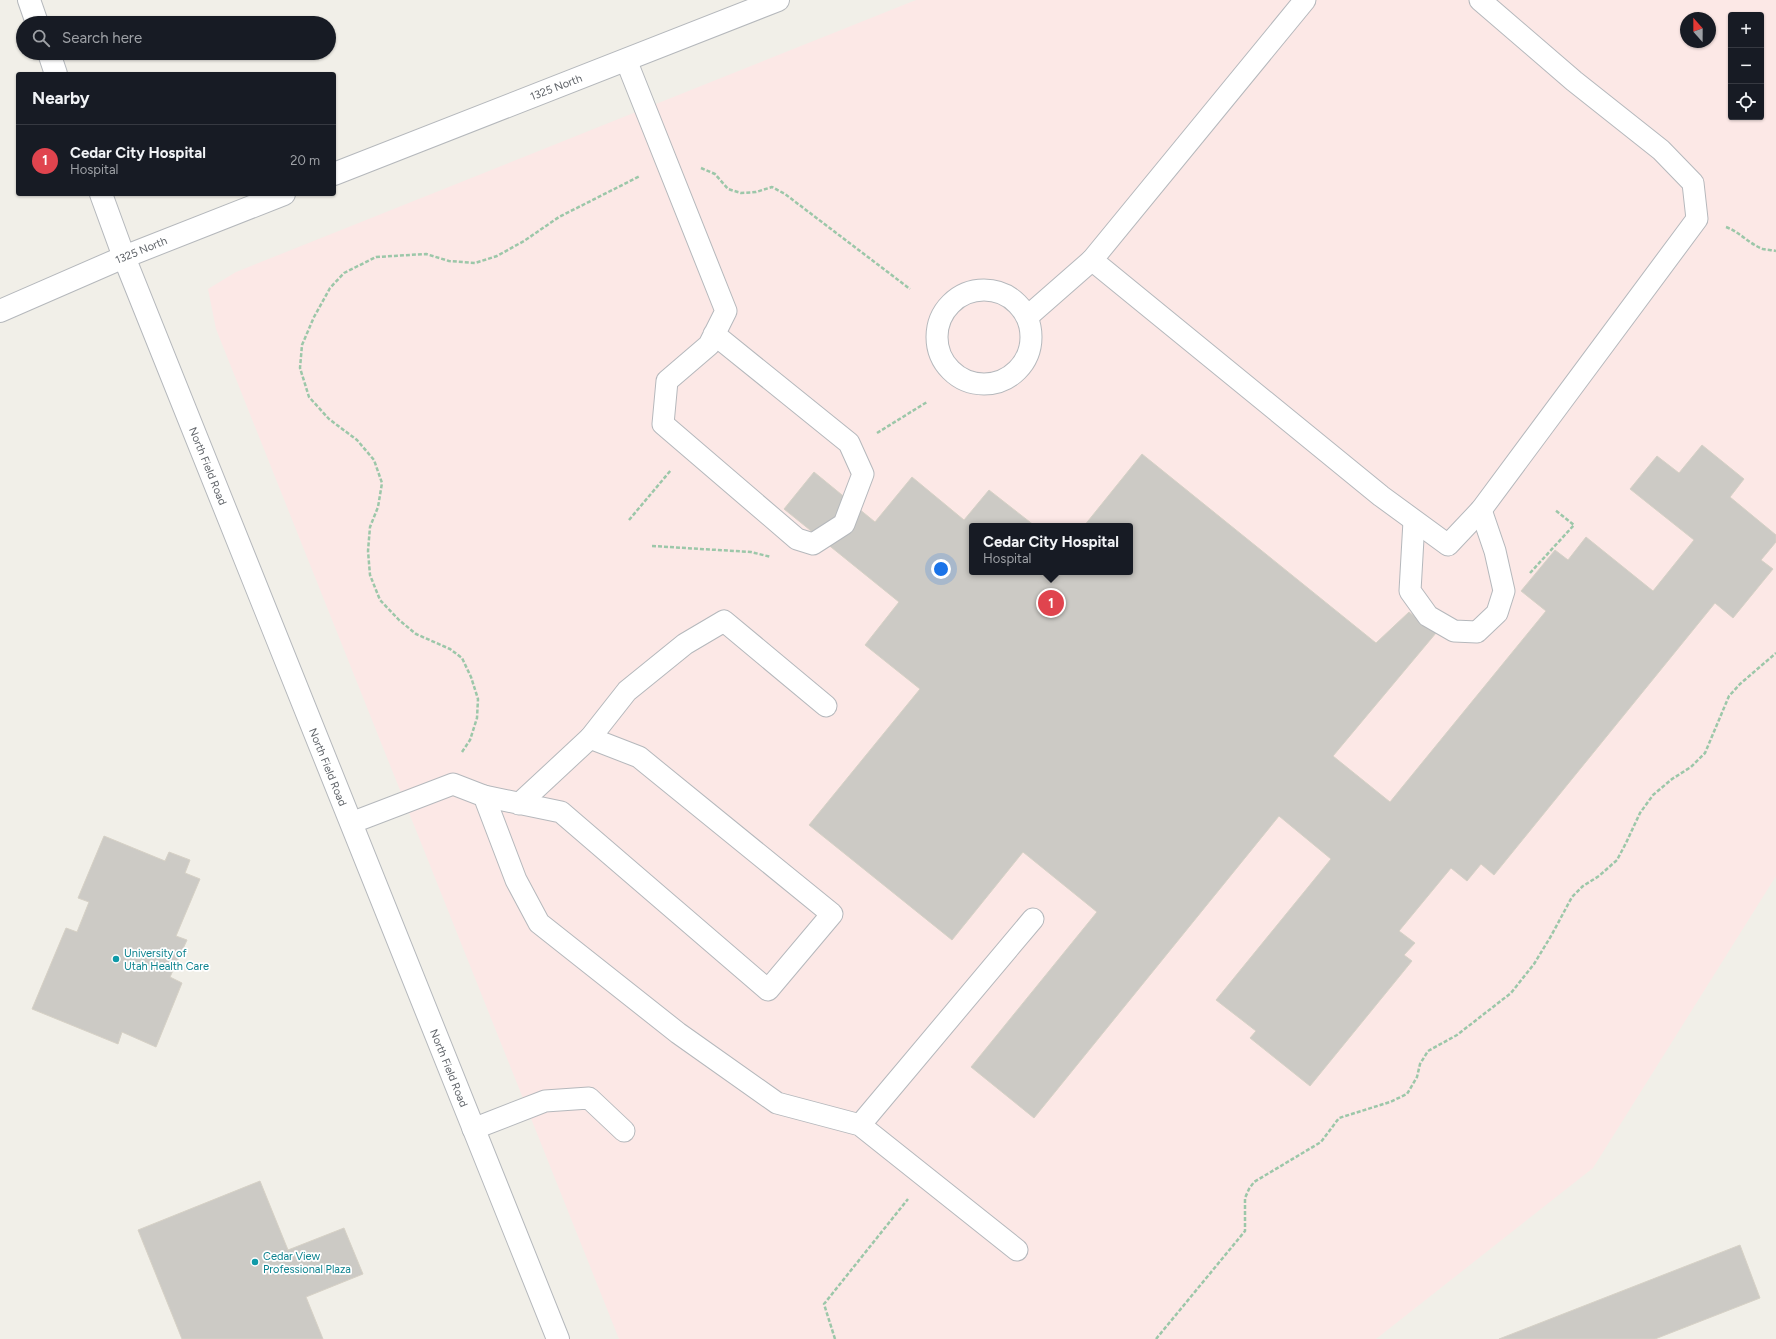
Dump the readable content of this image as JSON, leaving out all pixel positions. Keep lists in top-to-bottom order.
{
  "streets": {
    "street": ["1325 North", "North Field Road"]
  },
  "crossings": [
    ["1325 North", "North Field Road"]
  ],
  "places": ["University of Utah Health Care", "Cedar View Professional Plaza"],
  "north": "top",
  "page": {
    "map_buttons": ["+", "−"],
    "search": "Search here",
    "heading": "Nearby",
    "list": [
      {
        "mark": "1",
        "name": "Cedar City Hospital",
        "note": "Hospital",
        "value": "20 m"
      }
    ],
    "popup": ["Cedar City Hospital", "Hospital"],
    "pins": "1"
  }
}
